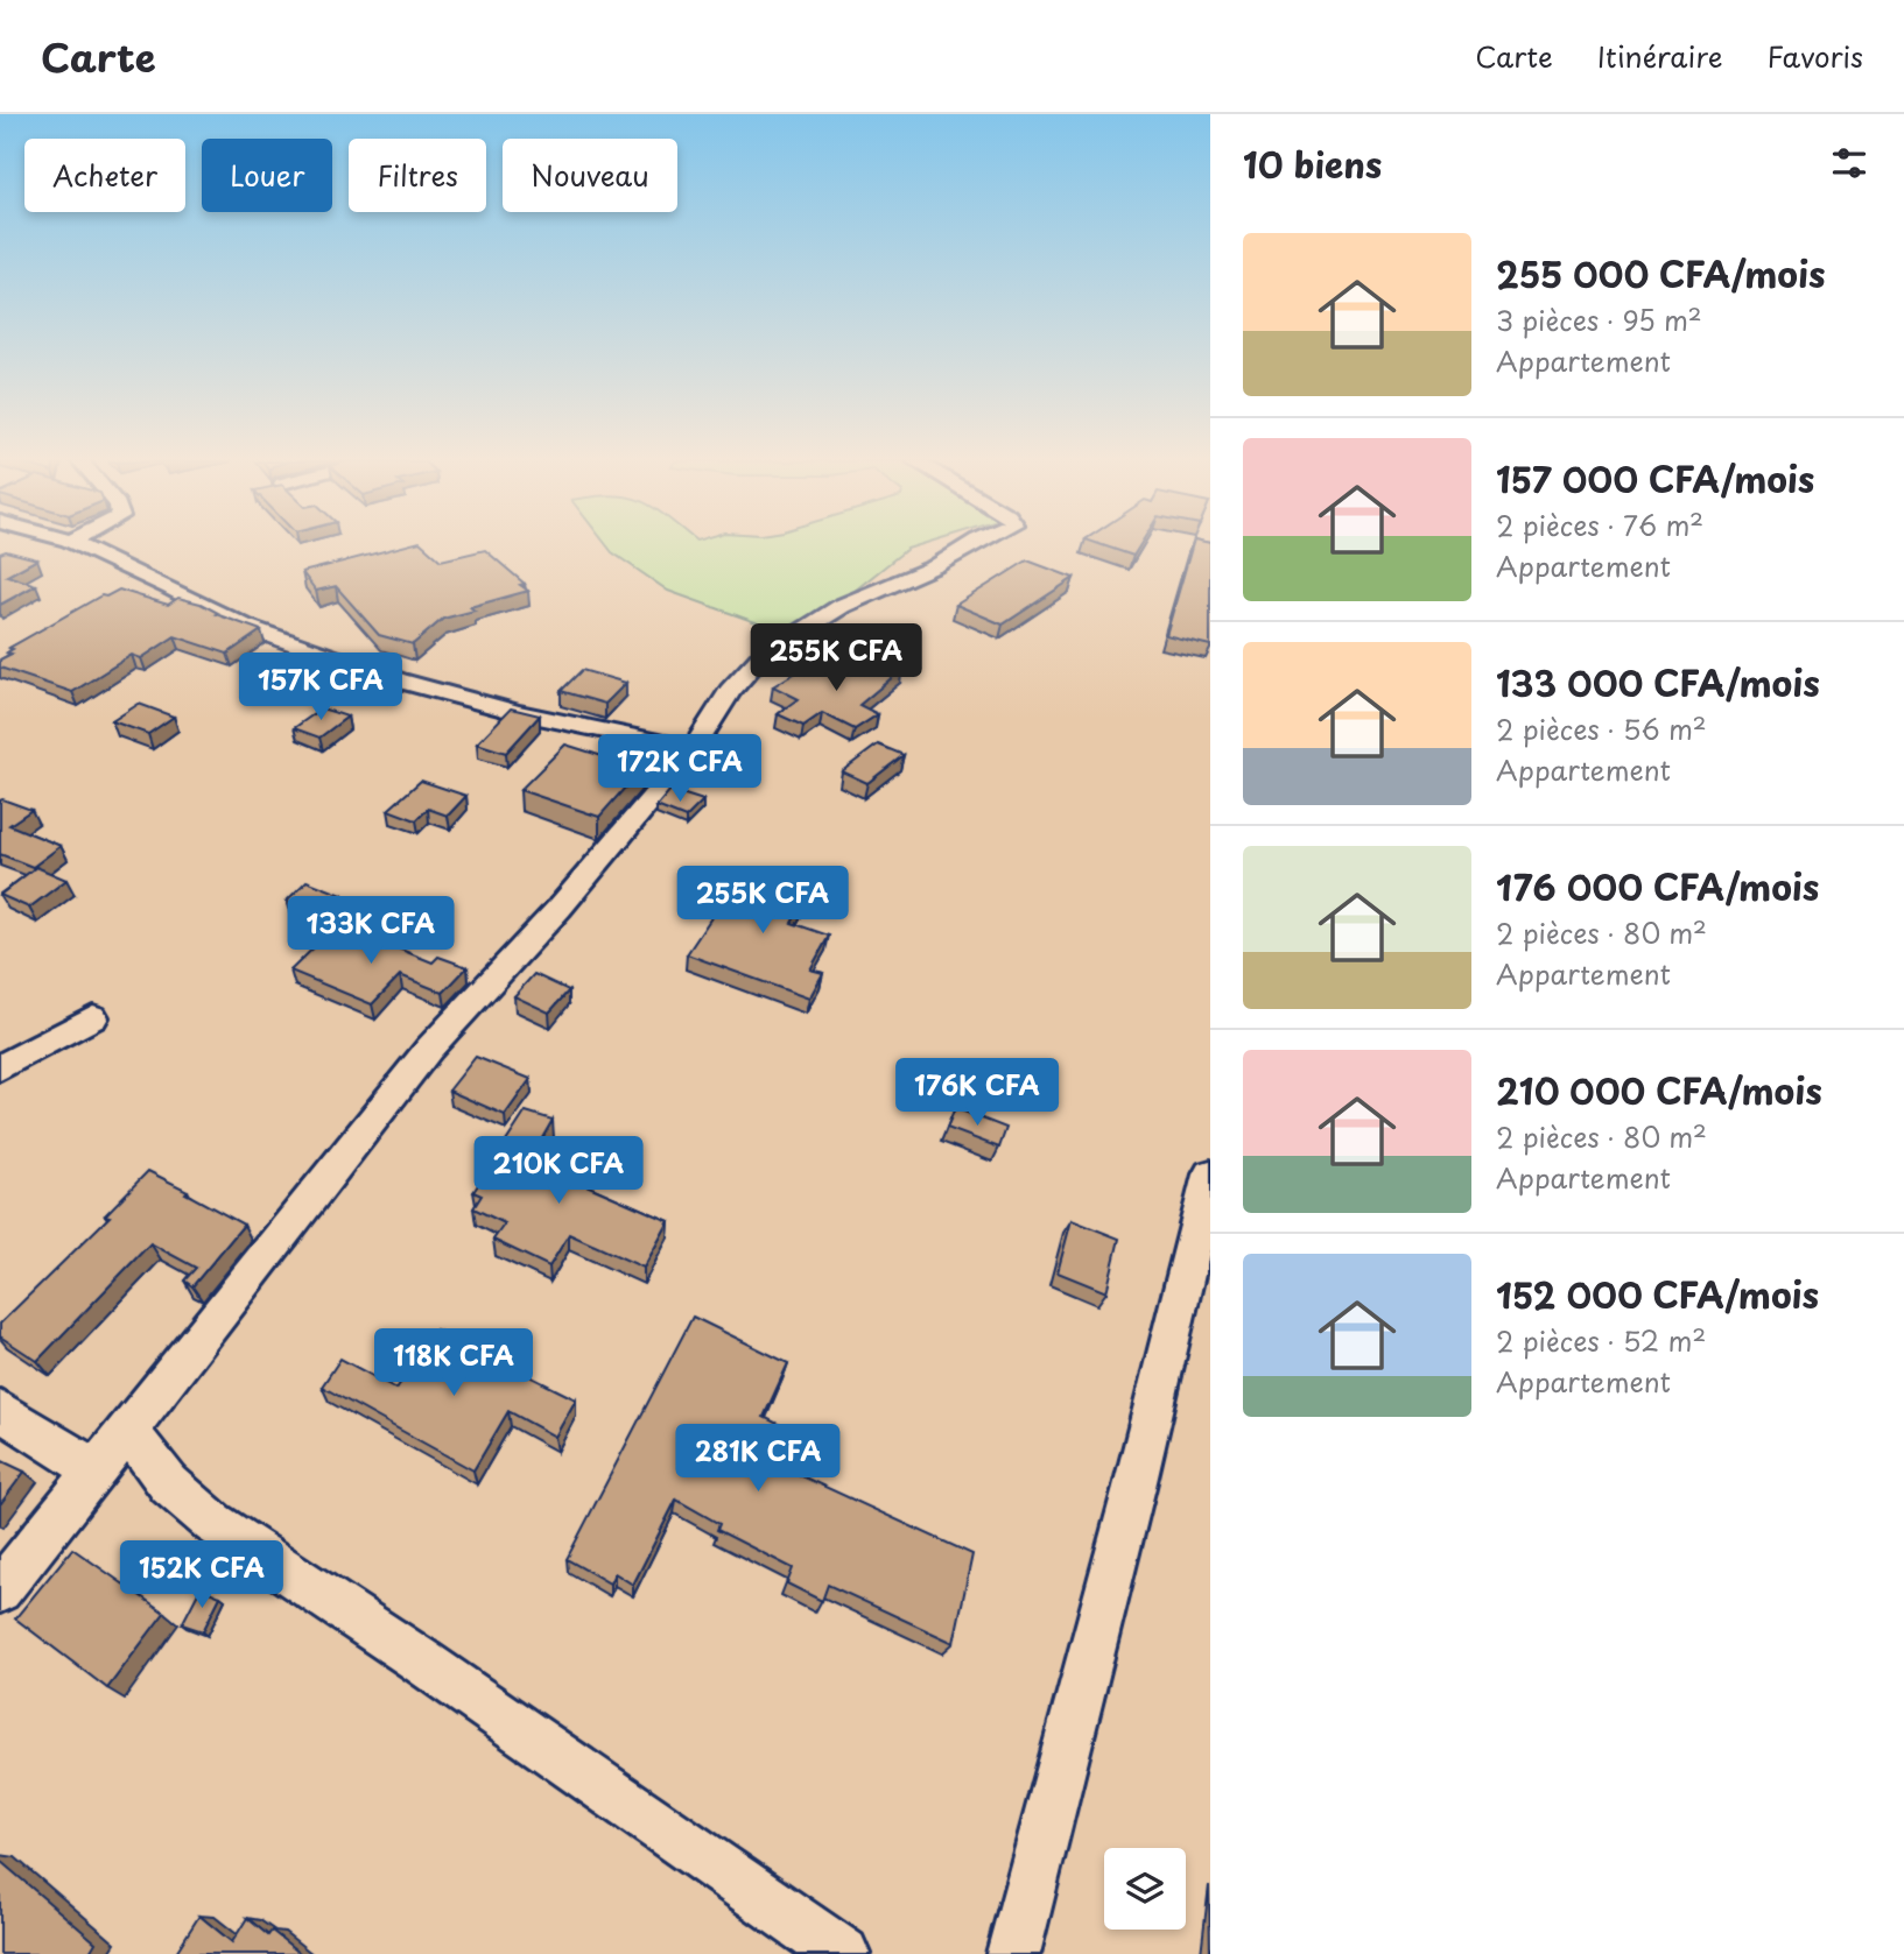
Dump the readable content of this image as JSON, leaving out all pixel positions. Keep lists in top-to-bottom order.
{
  "page": {
    "header": "Carte",
    "nav": ["Carte", "Itinéraire", "Favoris"],
    "heading": "10 biens",
    "chip": [
      "Acheter",
      "Louer",
      "Filtres",
      "Nouveau"
    ],
    "list": [
      {
        "name": "255 000 CFA/mois",
        "note": "3 pièces · 95 m² · Appartement"
      },
      {
        "name": "157 000 CFA/mois",
        "note": "2 pièces · 76 m² · Appartement"
      },
      {
        "name": "133 000 CFA/mois",
        "note": "2 pièces · 56 m² · Appartement"
      },
      {
        "name": "176 000 CFA/mois",
        "note": "2 pièces · 80 m² · Appartement"
      },
      {
        "name": "210 000 CFA/mois",
        "note": "2 pièces · 80 m² · Appartement"
      },
      {
        "name": "152 000 CFA/mois",
        "note": "2 pièces · 52 m² · Appartement"
      }
    ],
    "price": [
      "255K CFA",
      "157K CFA",
      "172K CFA",
      "255K CFA",
      "133K CFA",
      "176K CFA",
      "210K CFA",
      "118K CFA",
      "281K CFA",
      "152K CFA"
    ]
  }
}
